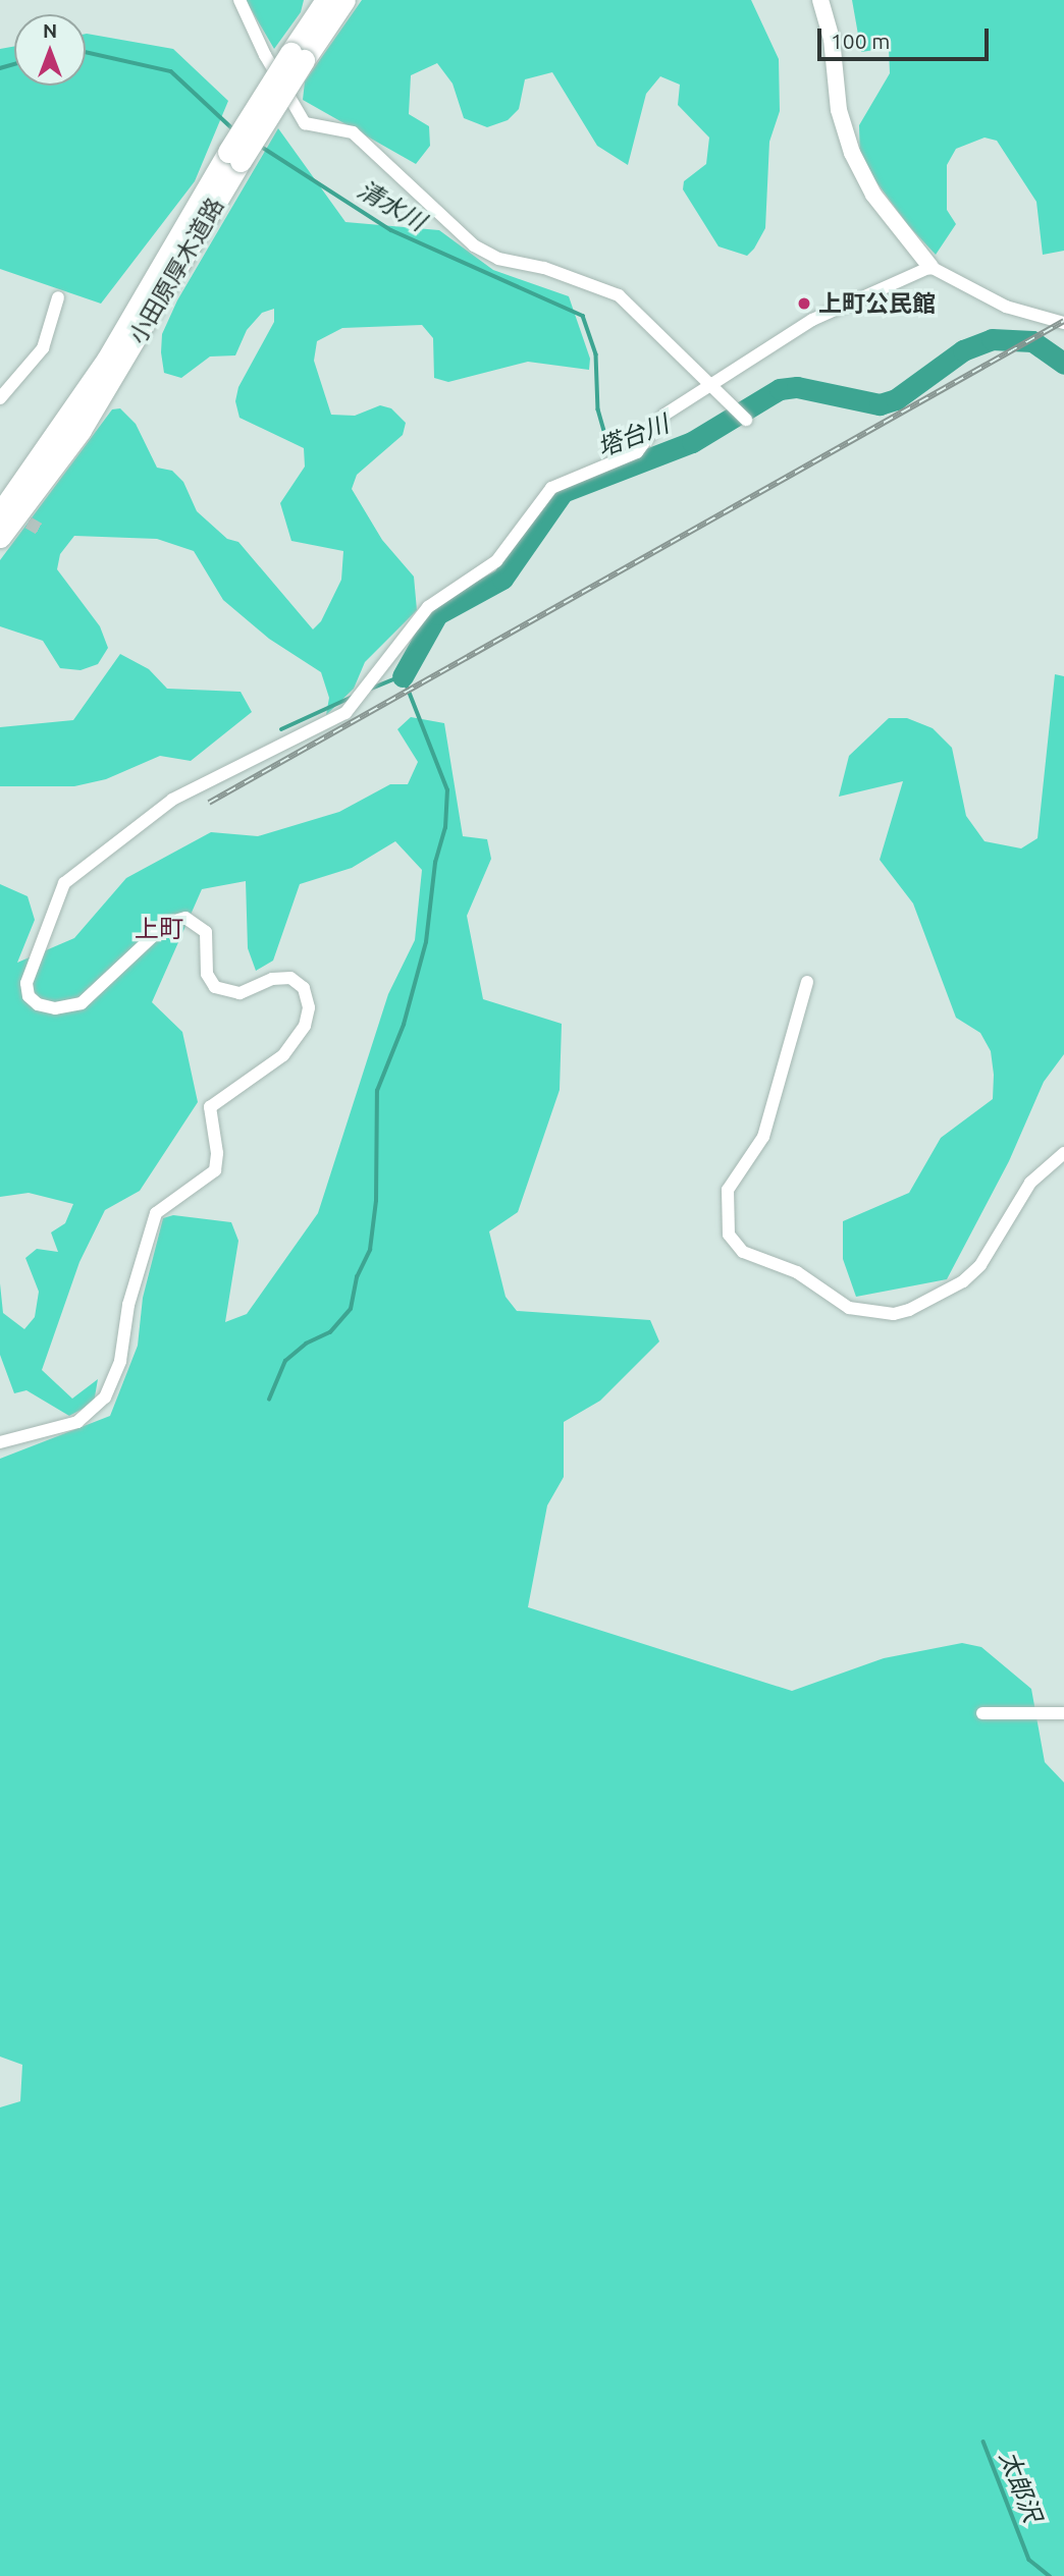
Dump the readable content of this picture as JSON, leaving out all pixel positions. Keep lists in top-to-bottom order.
{
  "streets": {
    "highway": ["小田原厚木道路"]
  },
  "districts": ["上町"],
  "water": ["清水川", "塔台川", "太郎沢"],
  "places": ["上町公民館"],
  "scale_bar": "100 m",
  "north": "top"
}
